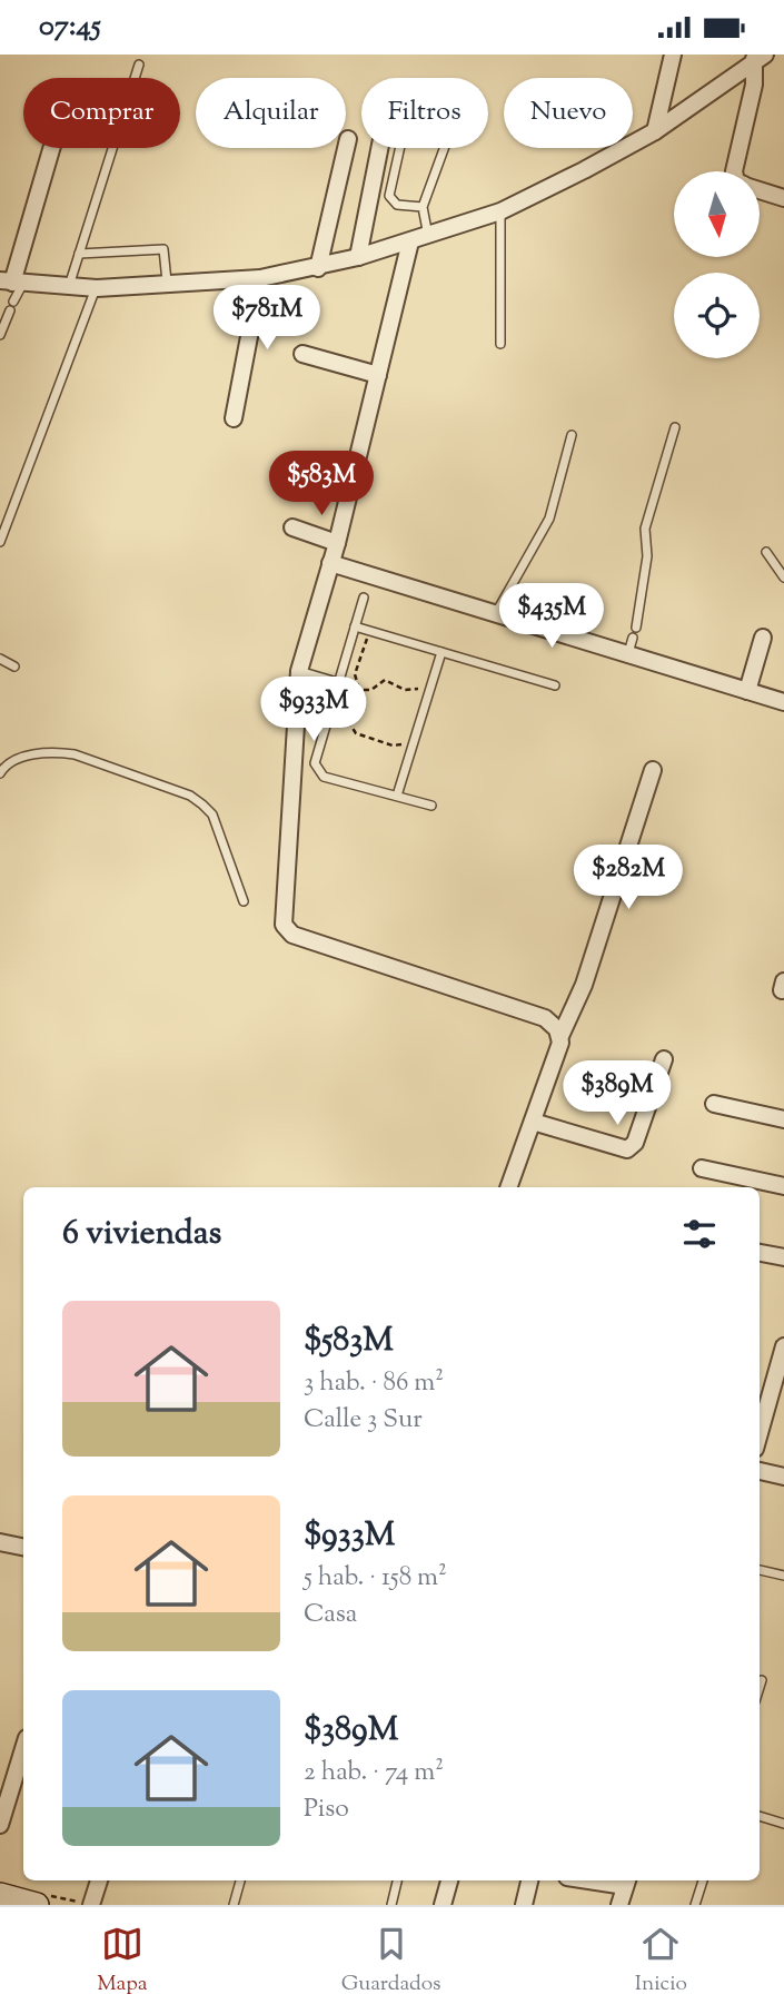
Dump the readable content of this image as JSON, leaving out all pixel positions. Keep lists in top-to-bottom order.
{
  "north": "bottom",
  "page": {
    "status": "07:45",
    "chip": [
      "Comprar",
      "Alquilar",
      "Filtros",
      "Nuevo"
    ],
    "price": [
      "$781M",
      "$583M",
      "$435M",
      "$933M",
      "$282M",
      "$389M"
    ],
    "heading": "6 viviendas",
    "list": [
      {
        "name": "$583M",
        "note": "3 hab. · 86 m² · Calle 3 Sur"
      },
      {
        "name": "$933M",
        "note": "5 hab. · 158 m² · Casa"
      },
      {
        "name": "$389M",
        "note": "2 hab. · 74 m² · Piso"
      }
    ],
    "tabs": ["Mapa", "Guardados", "Inicio"]
  }
}
